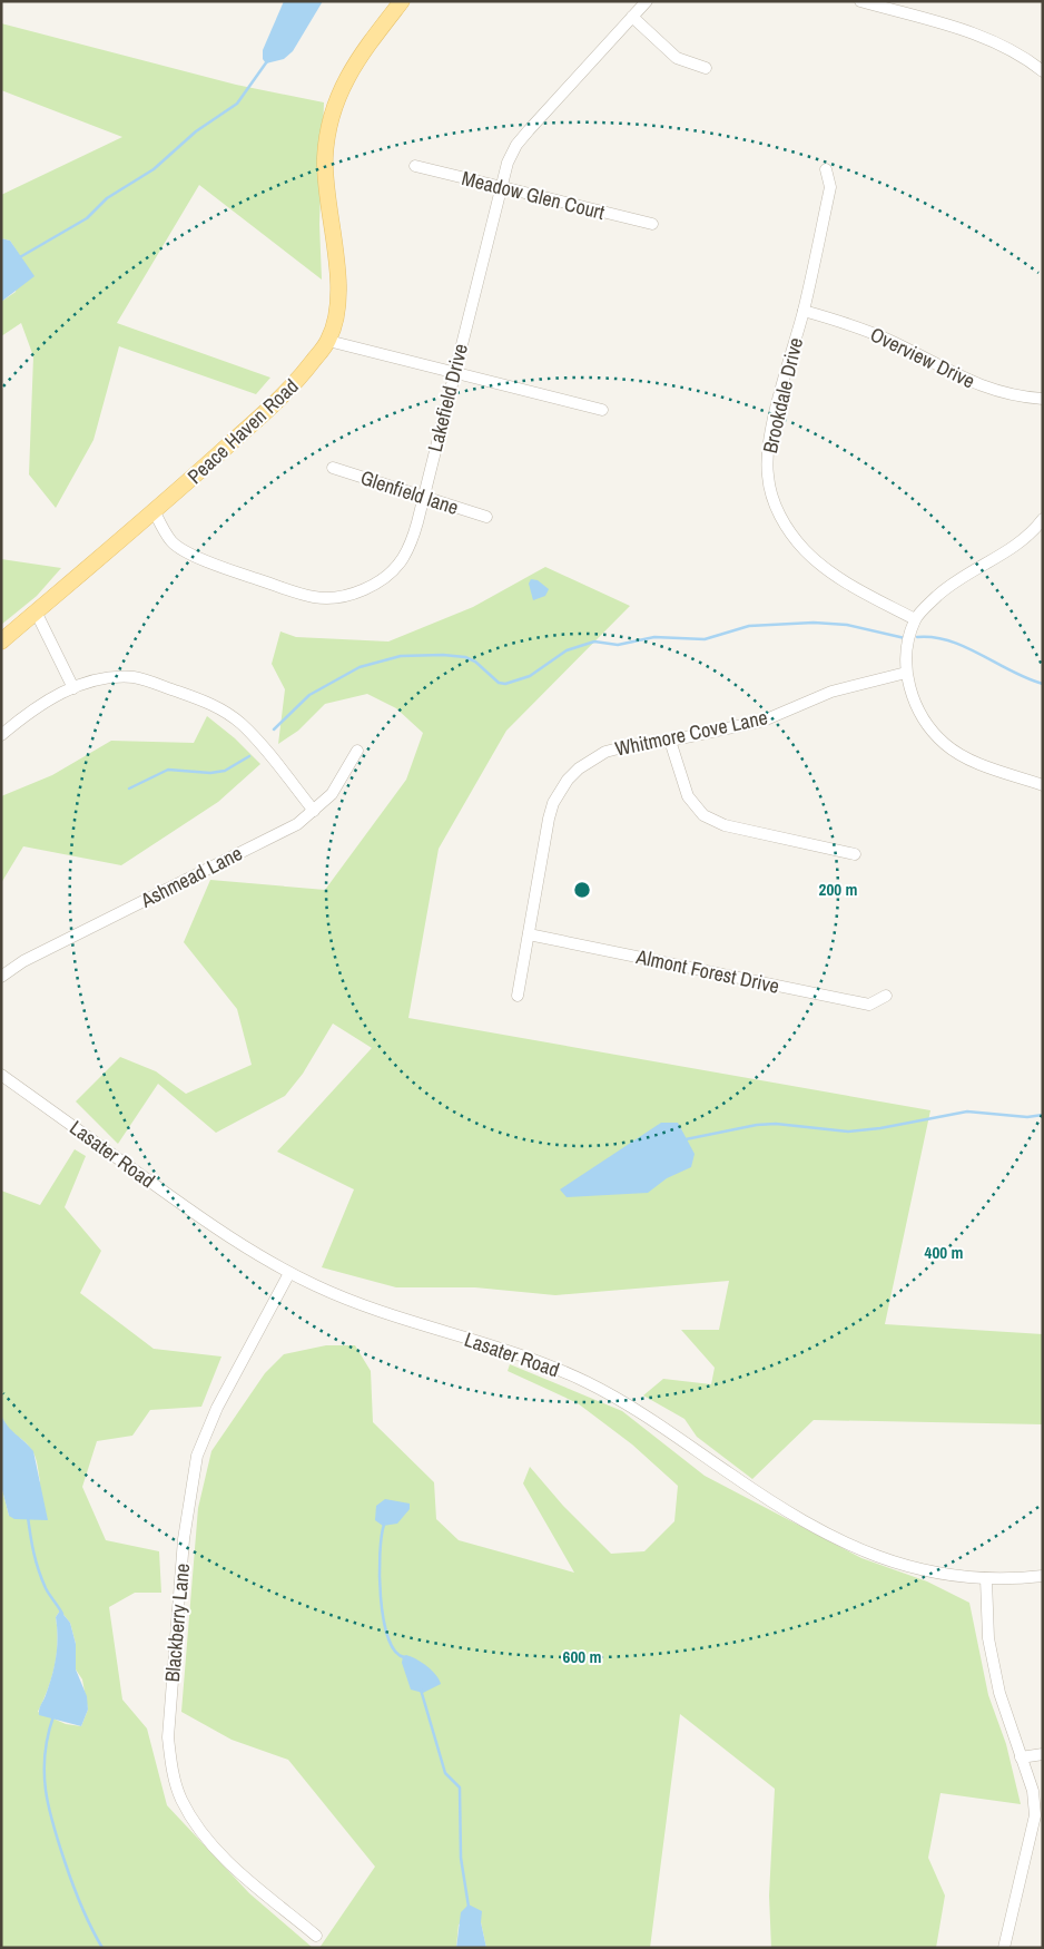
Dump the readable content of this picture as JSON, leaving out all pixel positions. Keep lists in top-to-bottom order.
{
  "streets": {
    "main road": ["Peace Haven Road"],
    "street": [
      "Meadow Glen Court",
      "Overview Drive",
      "Brookdale Drive",
      "Lakefield Drive",
      "Glenfield lane",
      "Whitmore Cove Lane",
      "Ashmead Lane",
      "Almont Forest Drive",
      "Lasater Road",
      "Blackberry Lane"
    ]
  },
  "crossings": [
    ["Meadow Glen Court", "Lakefield Drive"],
    ["Overview Drive", "Brookdale Drive"],
    ["Lakefield Drive", "Peace Haven Road"],
    ["Lakefield Drive", "Glenfield lane"],
    ["Whitmore Cove Lane", "Almont Forest Drive"],
    ["Lasater Road", "Blackberry Lane"]
  ],
  "rings": ["200 m", "400 m", "600 m"]
}
